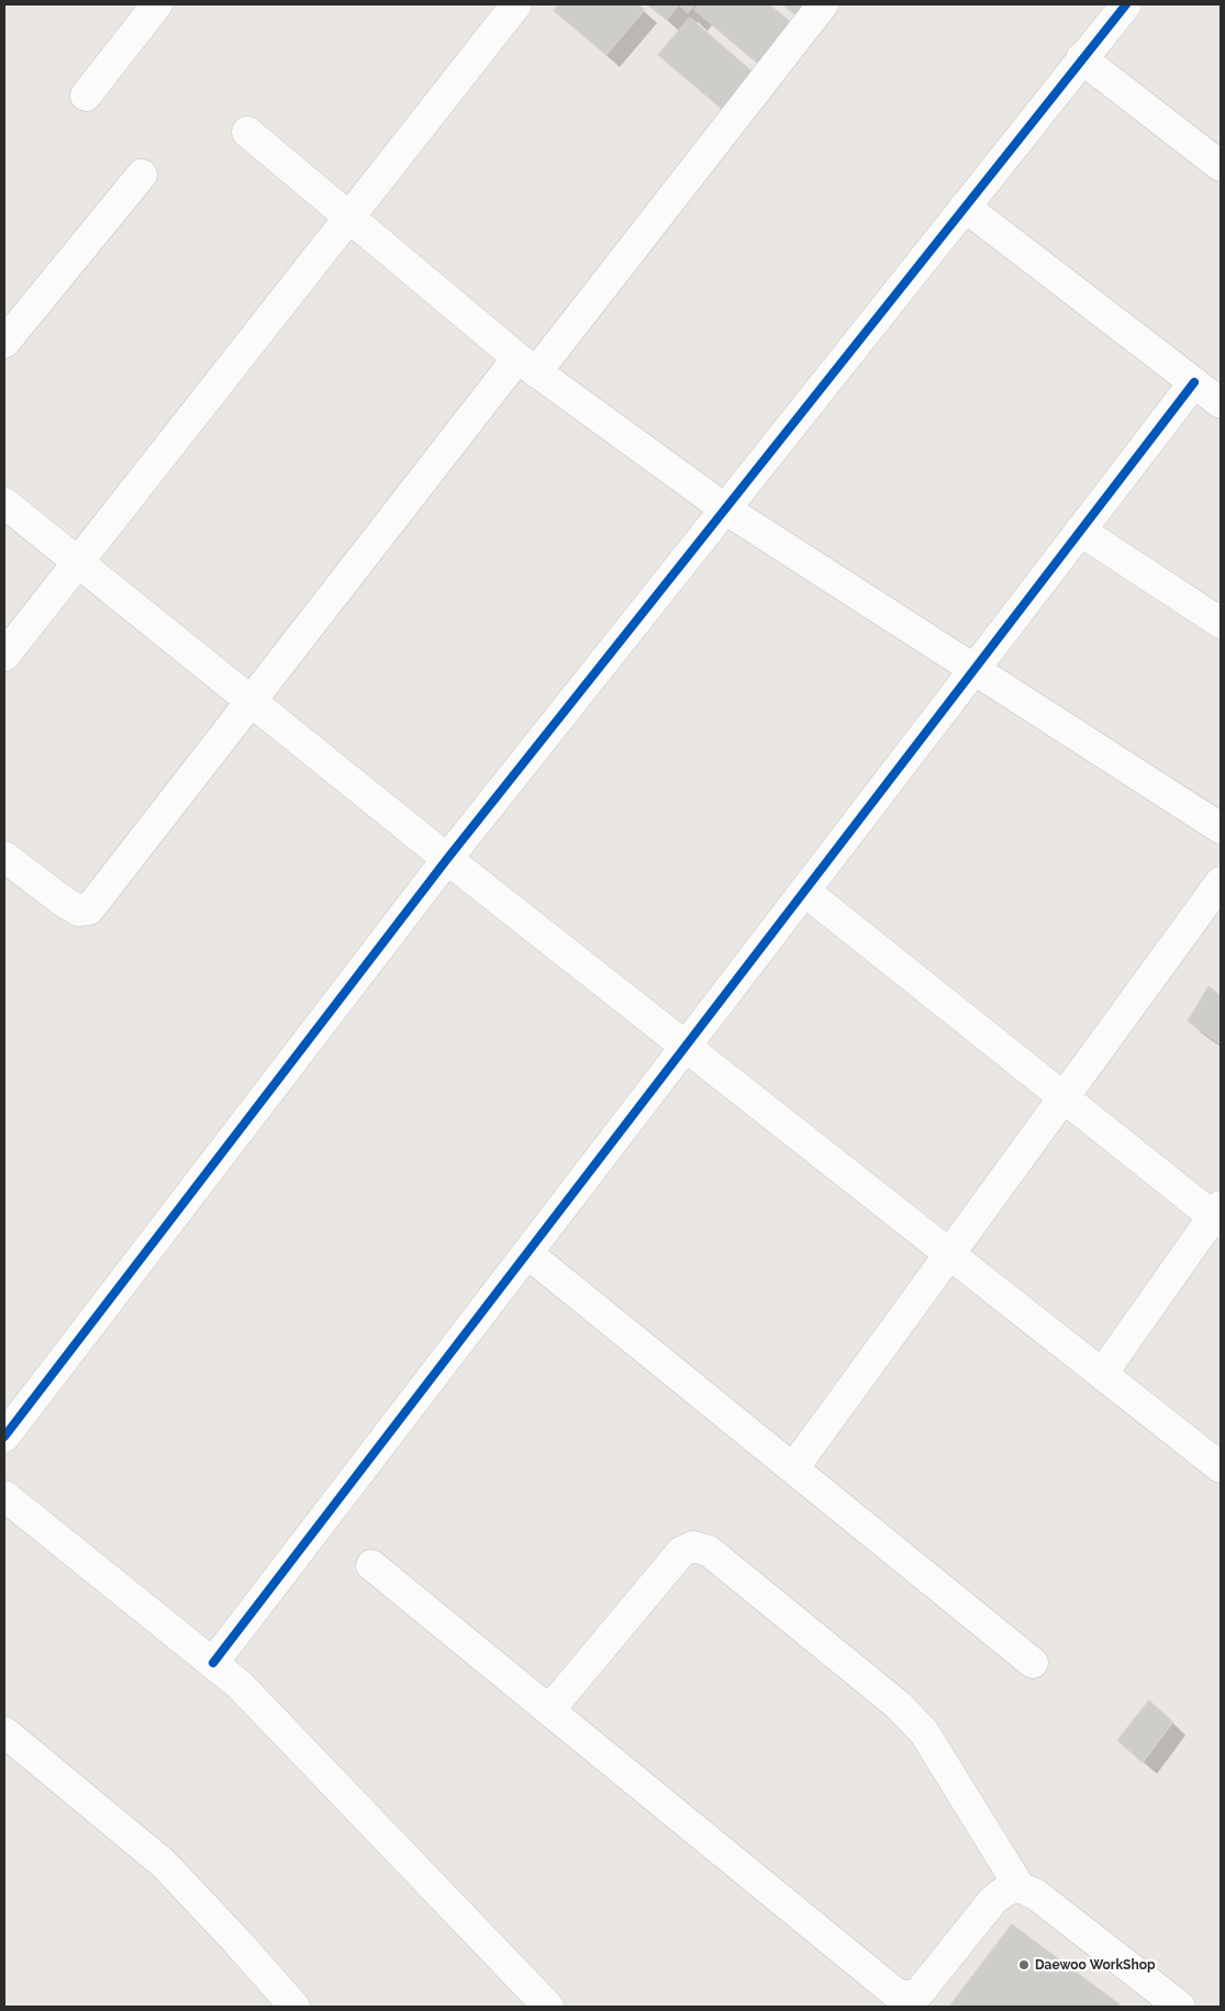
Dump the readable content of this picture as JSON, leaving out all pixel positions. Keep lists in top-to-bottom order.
{
  "places": ["Daewoo WorkShop"]
}
